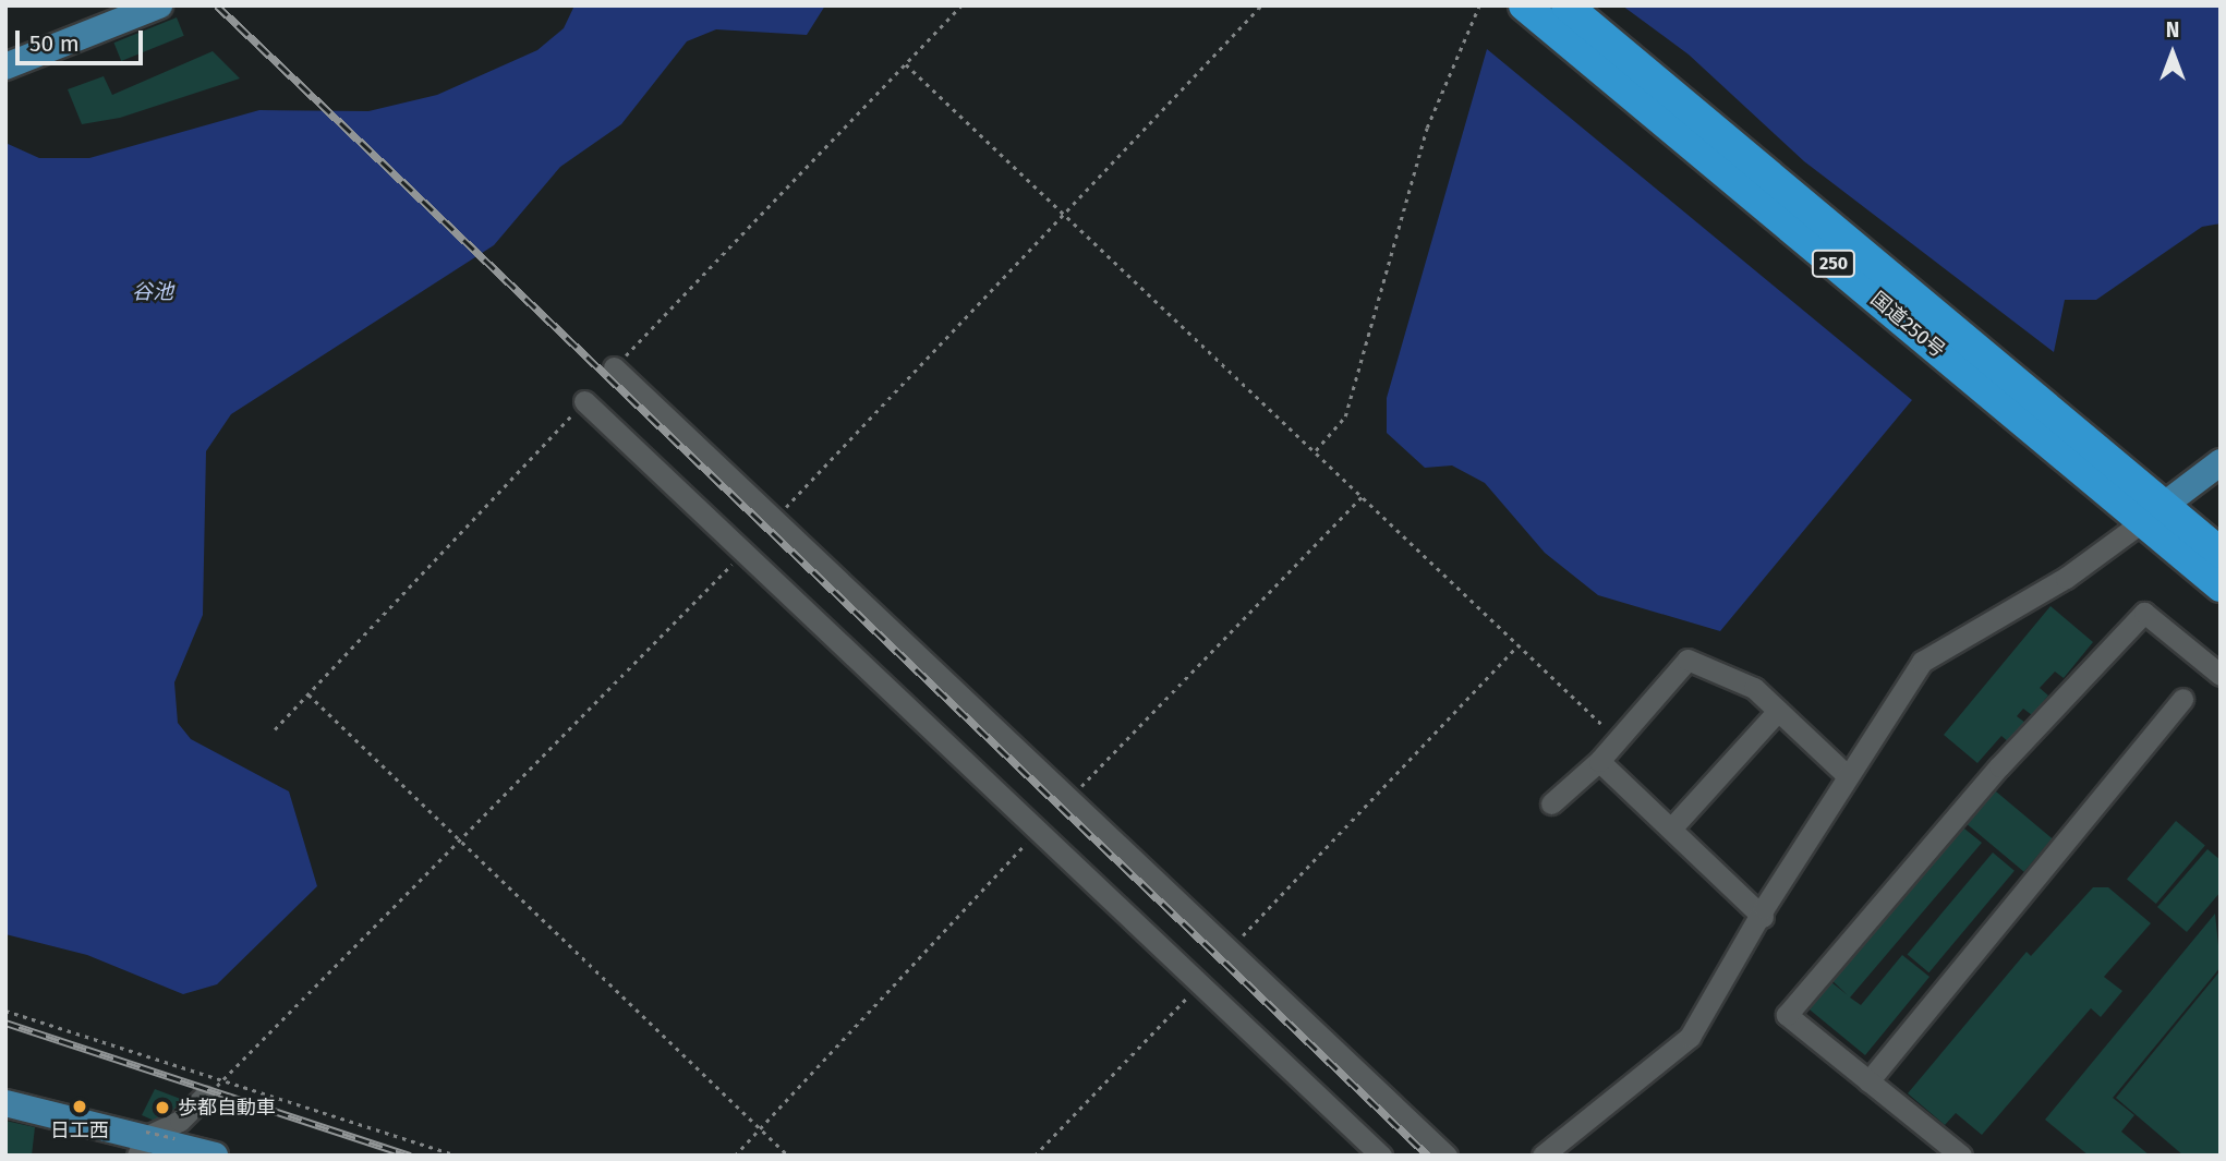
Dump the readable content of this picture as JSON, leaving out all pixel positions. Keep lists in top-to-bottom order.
{
  "streets": {
    "highway": ["250", "国道250号"]
  },
  "water": ["谷池"],
  "places": ["日工西", "歩都自動車"],
  "scale_bar": "50 m",
  "north": "top"
}
